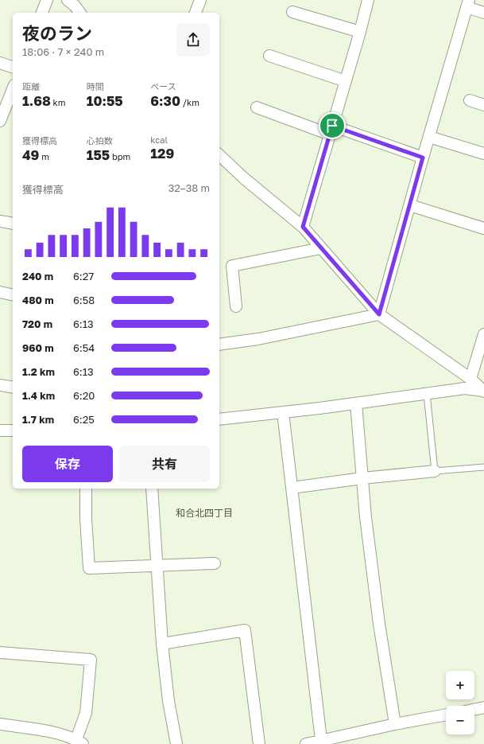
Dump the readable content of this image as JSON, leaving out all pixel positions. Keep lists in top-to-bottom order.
{
  "districts": ["和合北四丁目"],
  "page": {
    "heading": ["夜のラン", "18:06 · 7 × 240 m"],
    "stats": [
      ["距離", "1.68 km"],
      ["時間", "10:55"],
      ["ペース", "6:30 /km"],
      ["獲得標高", "49 m"],
      ["心拍数", "155 bpm"],
      ["kcal", "129"]
    ],
    "chart": ["獲得標高", "32–38 m"],
    "list": [
      {
        "name": "240 m",
        "note": "6:27"
      },
      {
        "name": "480 m",
        "note": "6:58"
      },
      {
        "name": "720 m",
        "note": "6:13"
      },
      {
        "name": "960 m",
        "note": "6:54"
      },
      {
        "name": "1.2 km",
        "note": "6:13"
      },
      {
        "name": "1.4 km",
        "note": "6:20"
      },
      {
        "name": "1.7 km",
        "note": "6:25"
      }
    ],
    "buttons": ["保存", "共有"],
    "map_buttons": ["+", "−"]
  }
}
